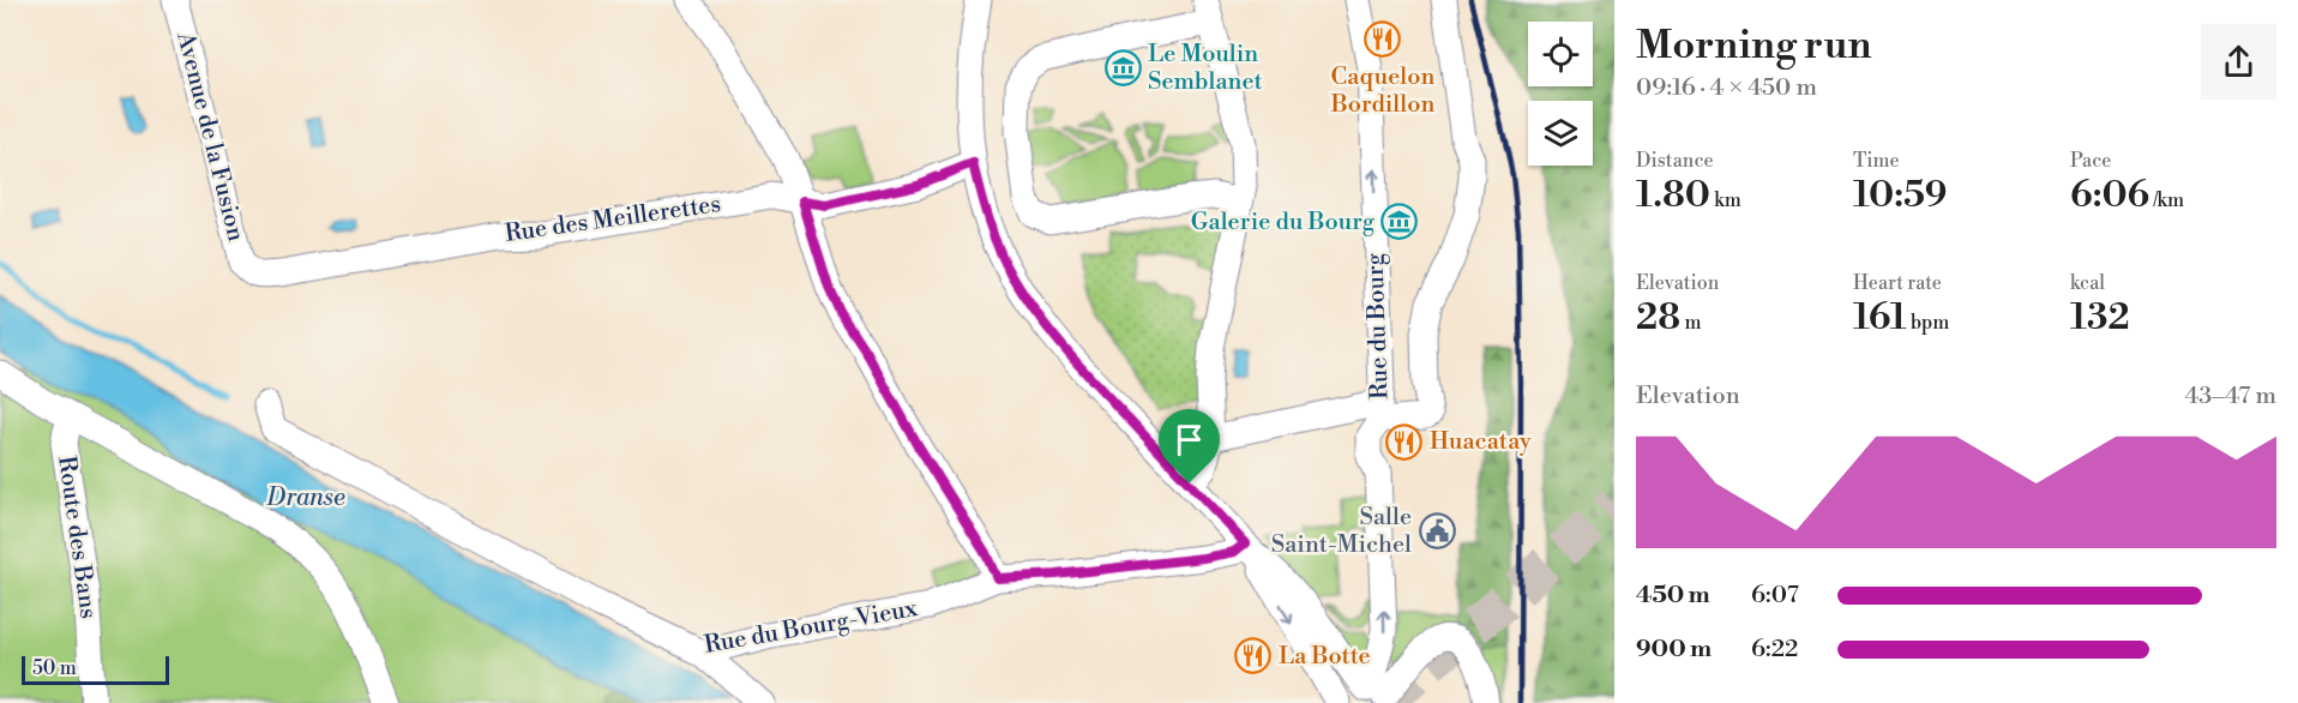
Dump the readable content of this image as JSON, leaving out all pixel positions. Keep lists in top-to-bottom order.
{
  "streets": {
    "street": [
      "Avenue de la Fusion",
      "Rue des Meillerettes",
      "Rue du Bourg",
      "Route des Bans",
      "Rue du Bourg-Vieux"
    ]
  },
  "crossings": [
    ["Avenue de la Fusion", "Rue des Meillerettes"]
  ],
  "water": ["Dranse"],
  "places": {
    "restaurant": ["Caquelon Bordillon", "Huacatay", "La Botte"],
    "museum": ["Le Moulin Semblanet", "Galerie du Bourg"],
    "public building": ["Salle Saint-Michel"]
  },
  "scale_bar": "50 m",
  "page": {
    "heading": ["Morning run", "09:16 · 4 × 450 m"],
    "stats": [
      ["Distance", "1.80 km"],
      ["Time", "10:59"],
      ["Pace", "6:06 /km"],
      ["Elevation", "28 m"],
      ["Heart rate", "161 bpm"],
      ["kcal", "132"]
    ],
    "chart": ["Elevation", "43–47 m"],
    "list": [
      {
        "name": "450 m",
        "note": "6:07"
      },
      {
        "name": "900 m",
        "note": "6:22"
      }
    ],
    "scale": "50 m"
  }
}
